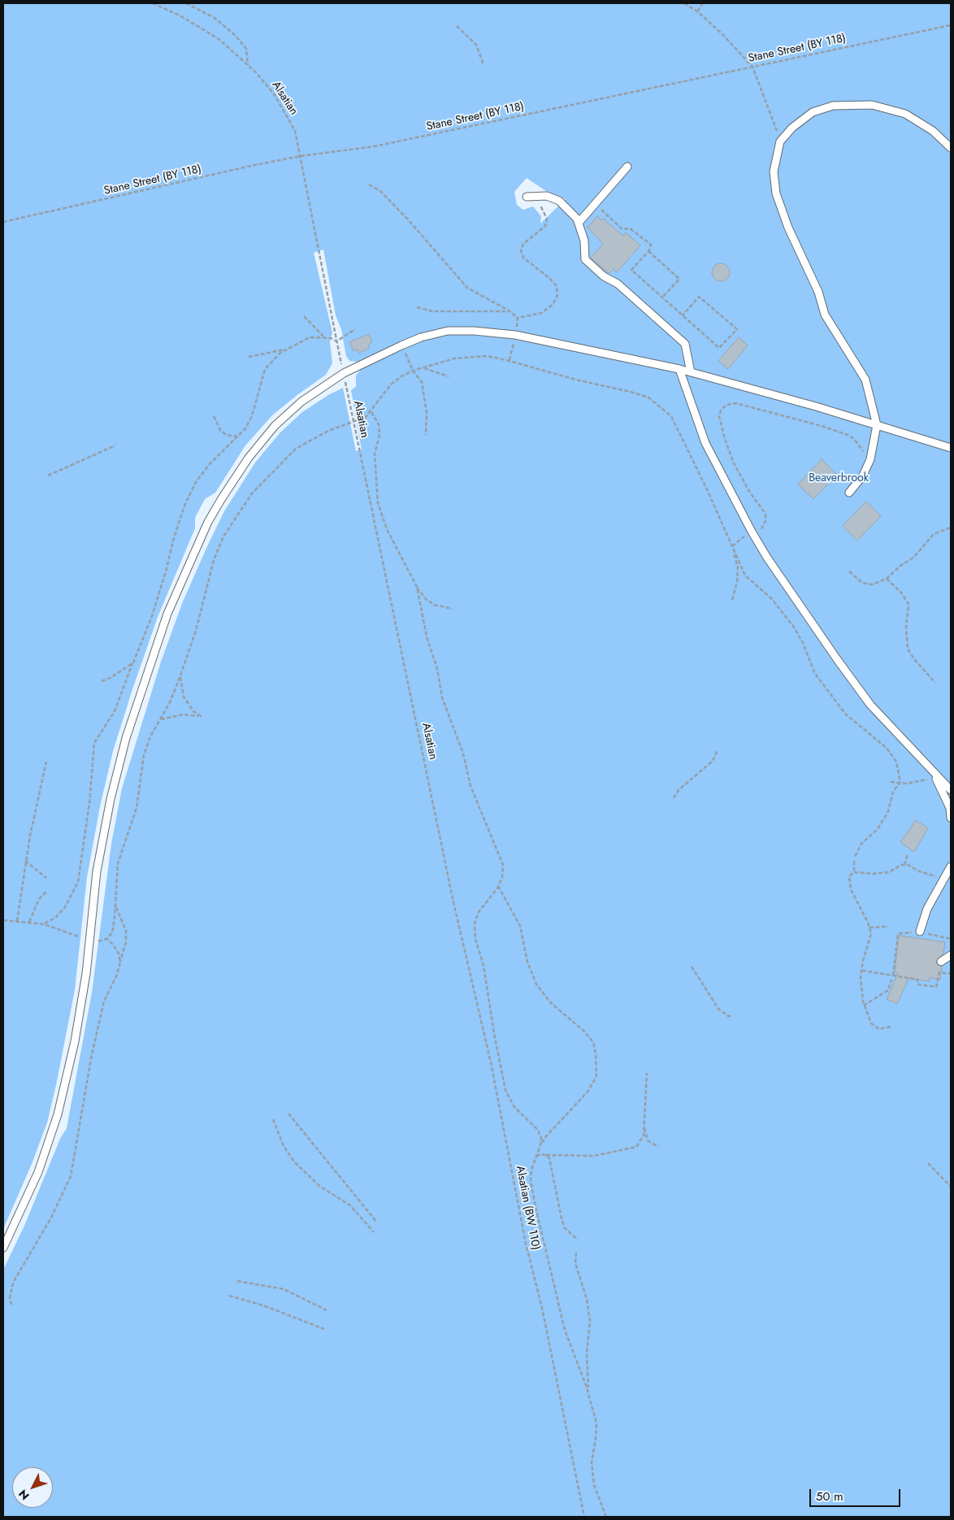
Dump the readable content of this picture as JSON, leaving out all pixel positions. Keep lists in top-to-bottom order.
{
  "streets": {
    "path": ["Stane Street (BY 118)", "Alsatian", "Alsatian (BW 110)"]
  },
  "crossings": [
    ["Stane Street (BY 118)", "Alsatian"],
    ["Alsatian", "Alsatian (BW 110)"]
  ],
  "parks": ["Beaverbrook"],
  "scale_bar": "50 m",
  "north": "bottom left"
}
